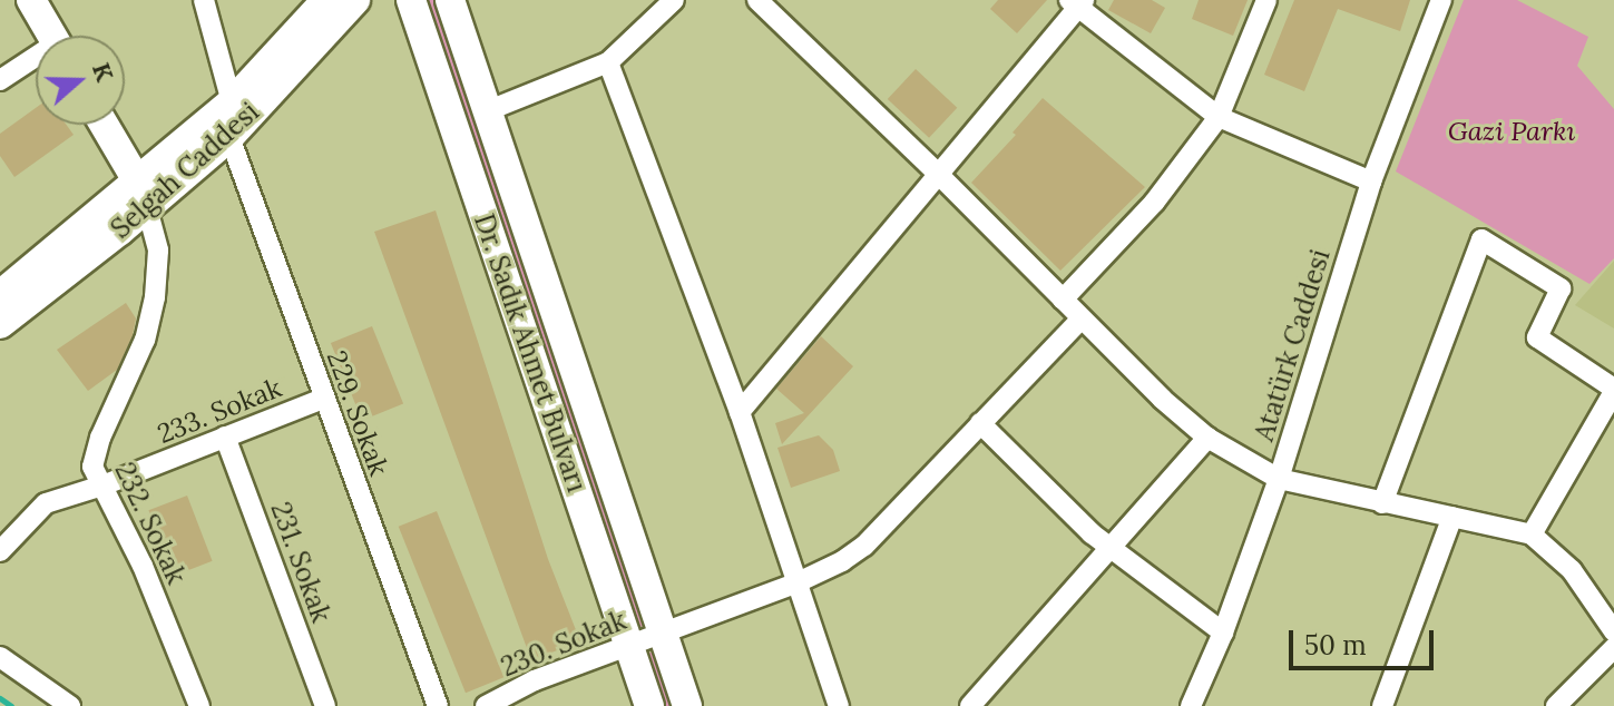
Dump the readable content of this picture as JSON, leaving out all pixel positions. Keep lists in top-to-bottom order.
{
  "streets": {
    "main road": ["Selgah Caddesi", "Dr. Sadık Ahmet Bulvarı"],
    "street": [
      "Atatürk Caddesi",
      "233. Sokak",
      "229. Sokak",
      "232. Sokak",
      "231. Sokak",
      "230. Sokak"
    ]
  },
  "crossings": [
    ["Selgah Caddesi", "229. Sokak"],
    ["Selgah Caddesi", "232. Sokak"],
    ["Dr. Sadık Ahmet Bulvarı", "230. Sokak"],
    ["233. Sokak", "229. Sokak"],
    ["233. Sokak", "232. Sokak"],
    ["233. Sokak", "231. Sokak"]
  ],
  "parks": ["Gazi Parkı"],
  "scale_bar": "50 m",
  "north": "right"
}
